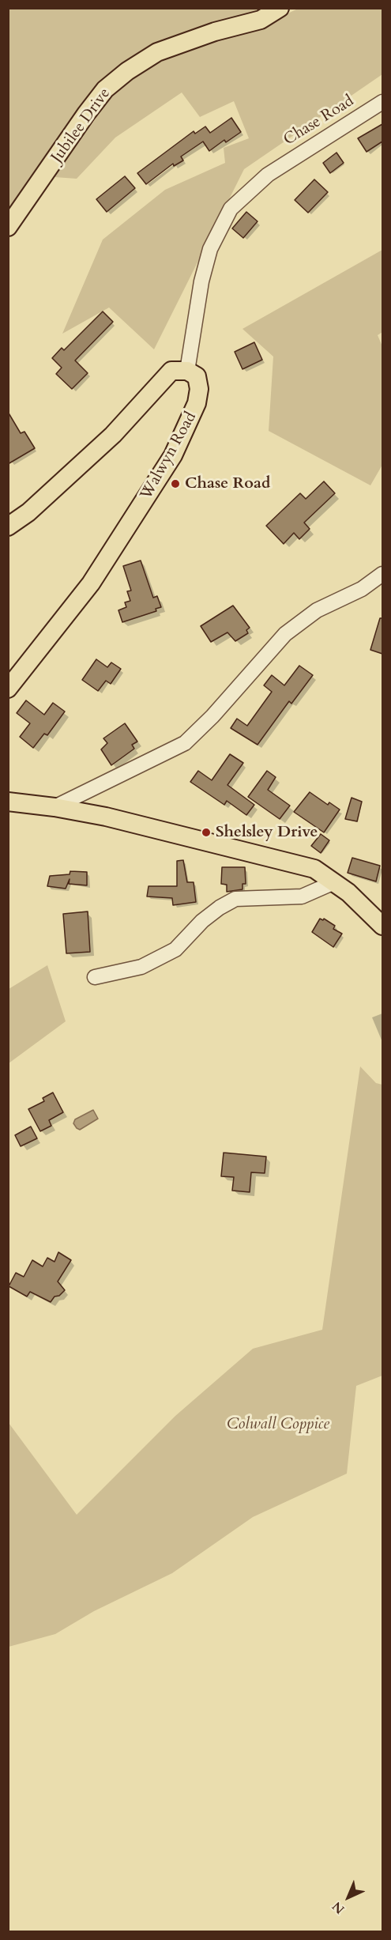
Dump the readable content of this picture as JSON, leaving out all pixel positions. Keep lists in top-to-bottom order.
{
  "streets": {
    "main road": ["Jubilee Drive", "Walwyn Road"],
    "street": ["Chase Road"]
  },
  "crossings": [
    ["Chase Road", "Walwyn Road"]
  ],
  "parks": ["Colwall Coppice"],
  "places": ["Chase Road", "Shelsley Drive"],
  "north": "bottom left"
}
